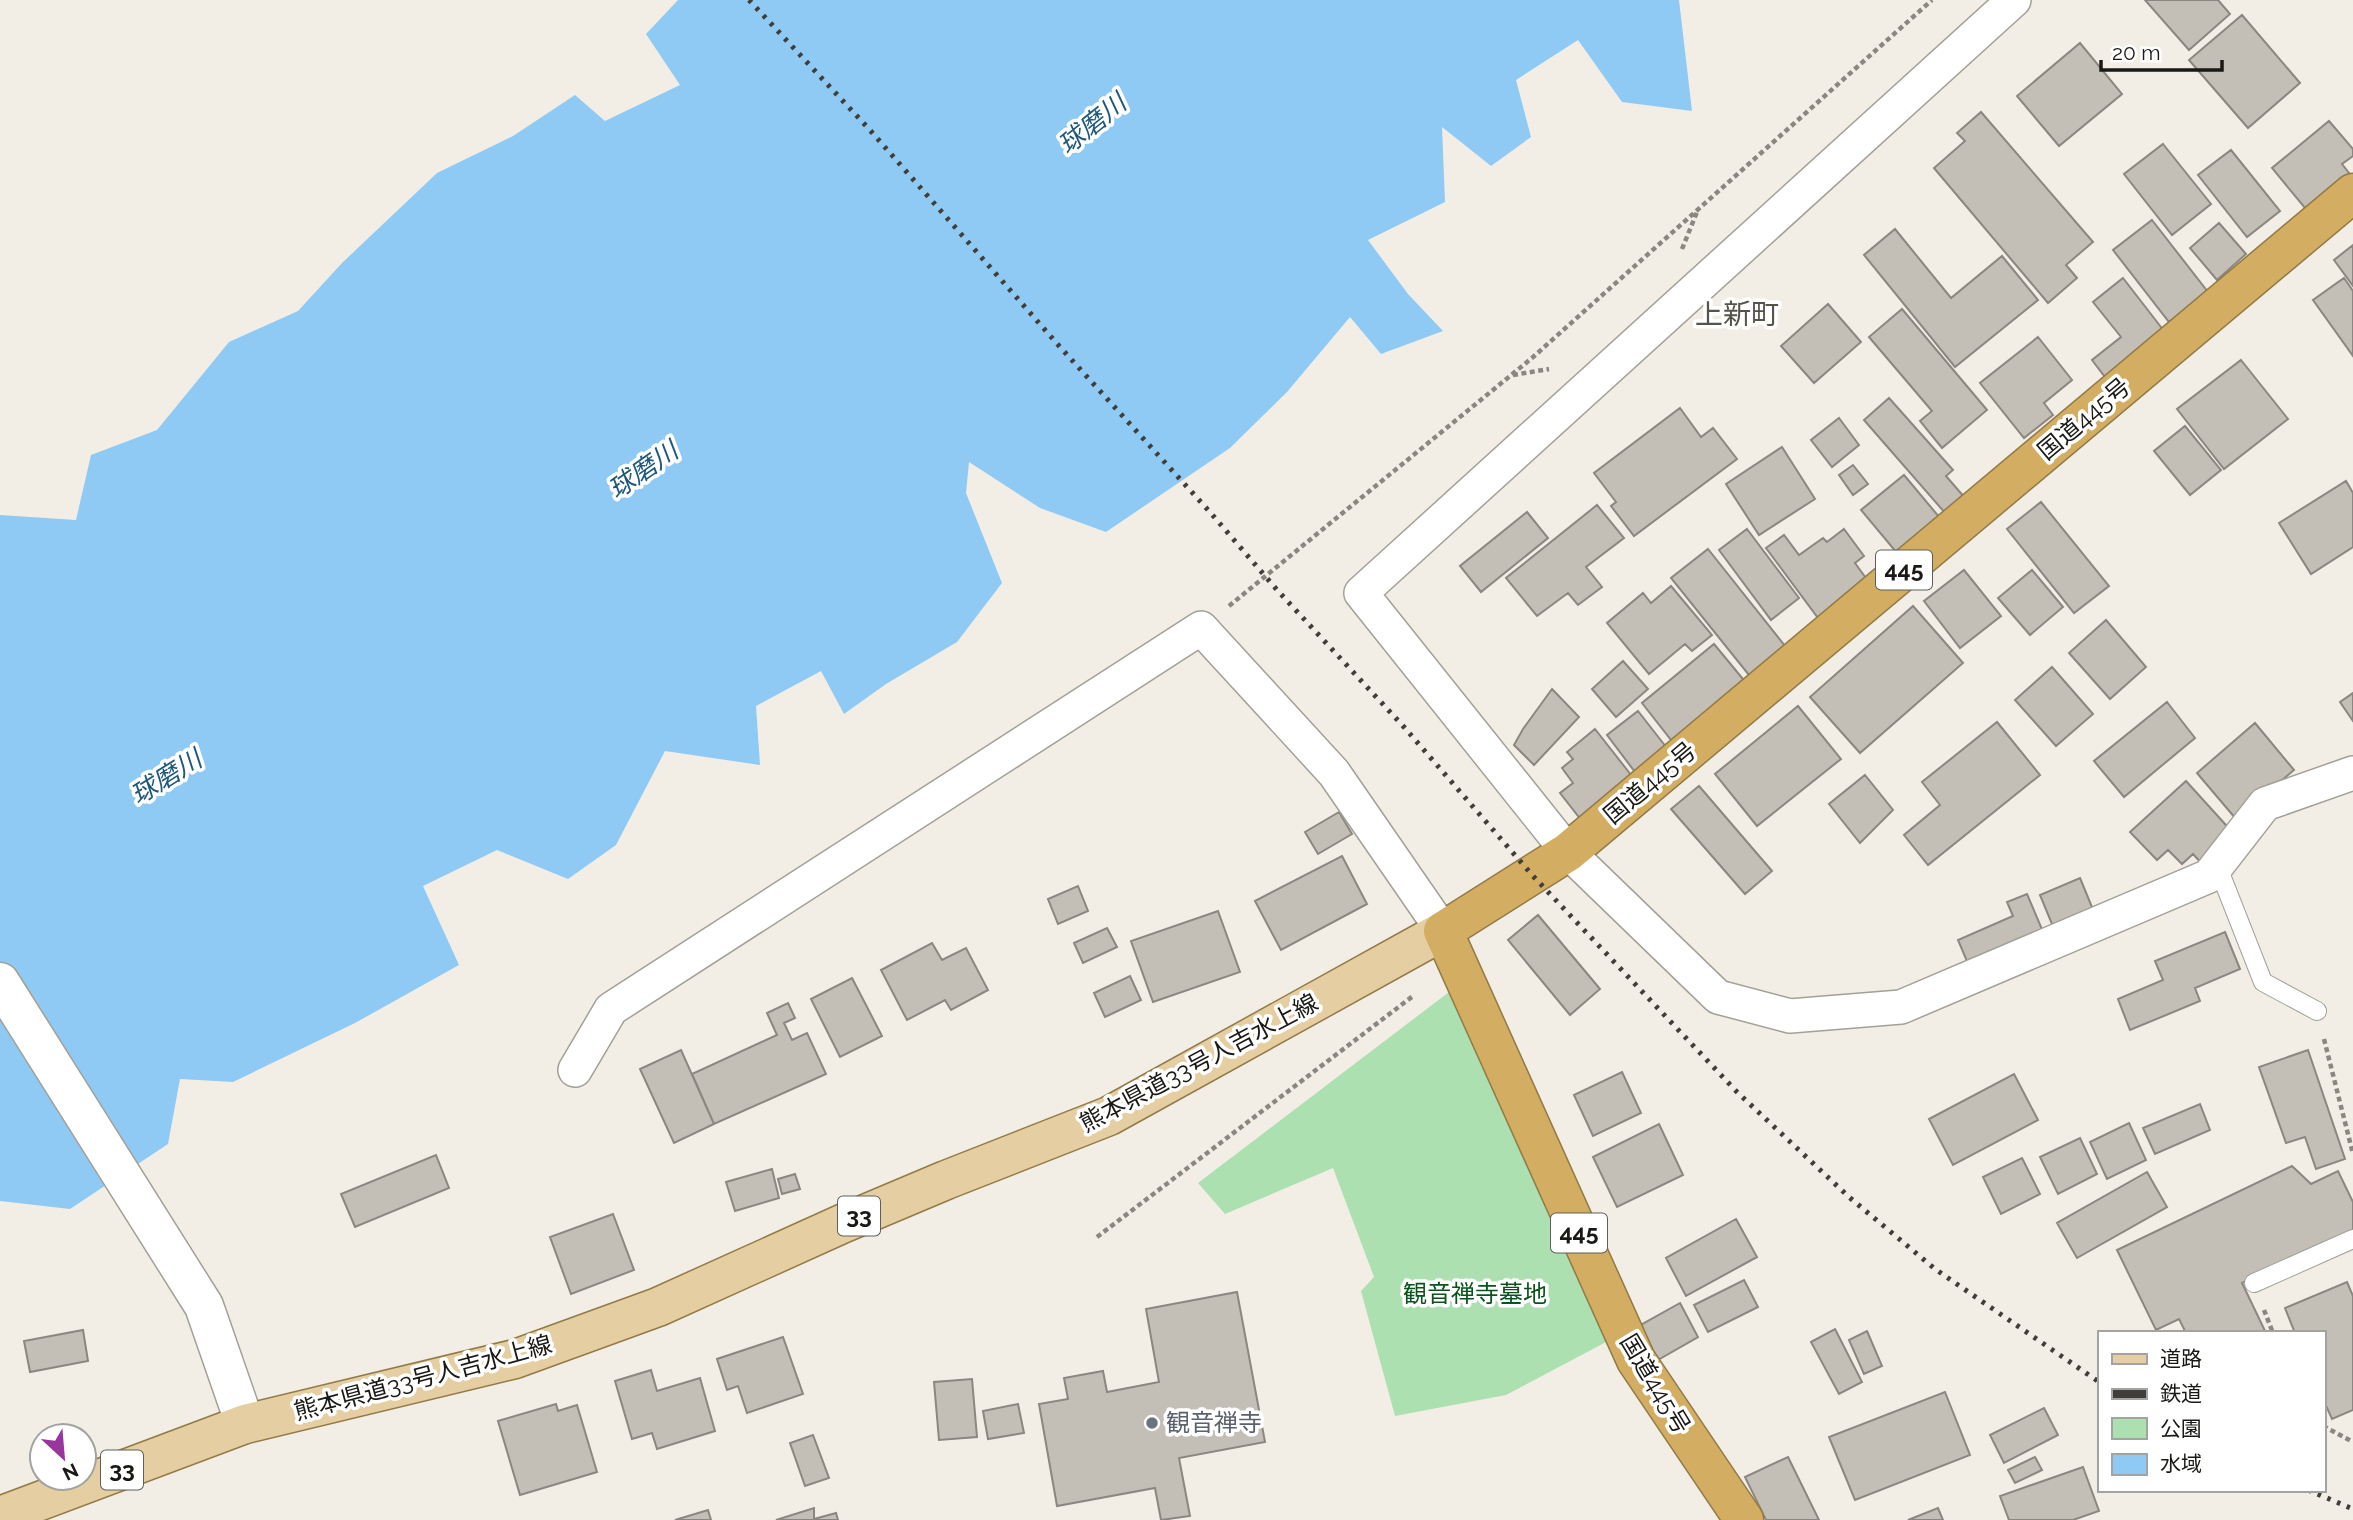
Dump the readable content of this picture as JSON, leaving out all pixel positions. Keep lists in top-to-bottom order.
{
  "streets": {
    "highway": ["国道445号", "445"],
    "main road": ["熊本県道33号人吉水上線", "33"]
  },
  "crossings": [
    ["国道445号", "熊本県道33号人吉水上線"]
  ],
  "districts": ["上新町"],
  "water": ["球磨川"],
  "parks": ["観音禅寺墓地"],
  "places": ["観音禅寺"],
  "legend": [
    "道路",
    "鉄道",
    "公園",
    "水域"
  ],
  "scale_bar": "20 m",
  "north": "bottom right"
}
